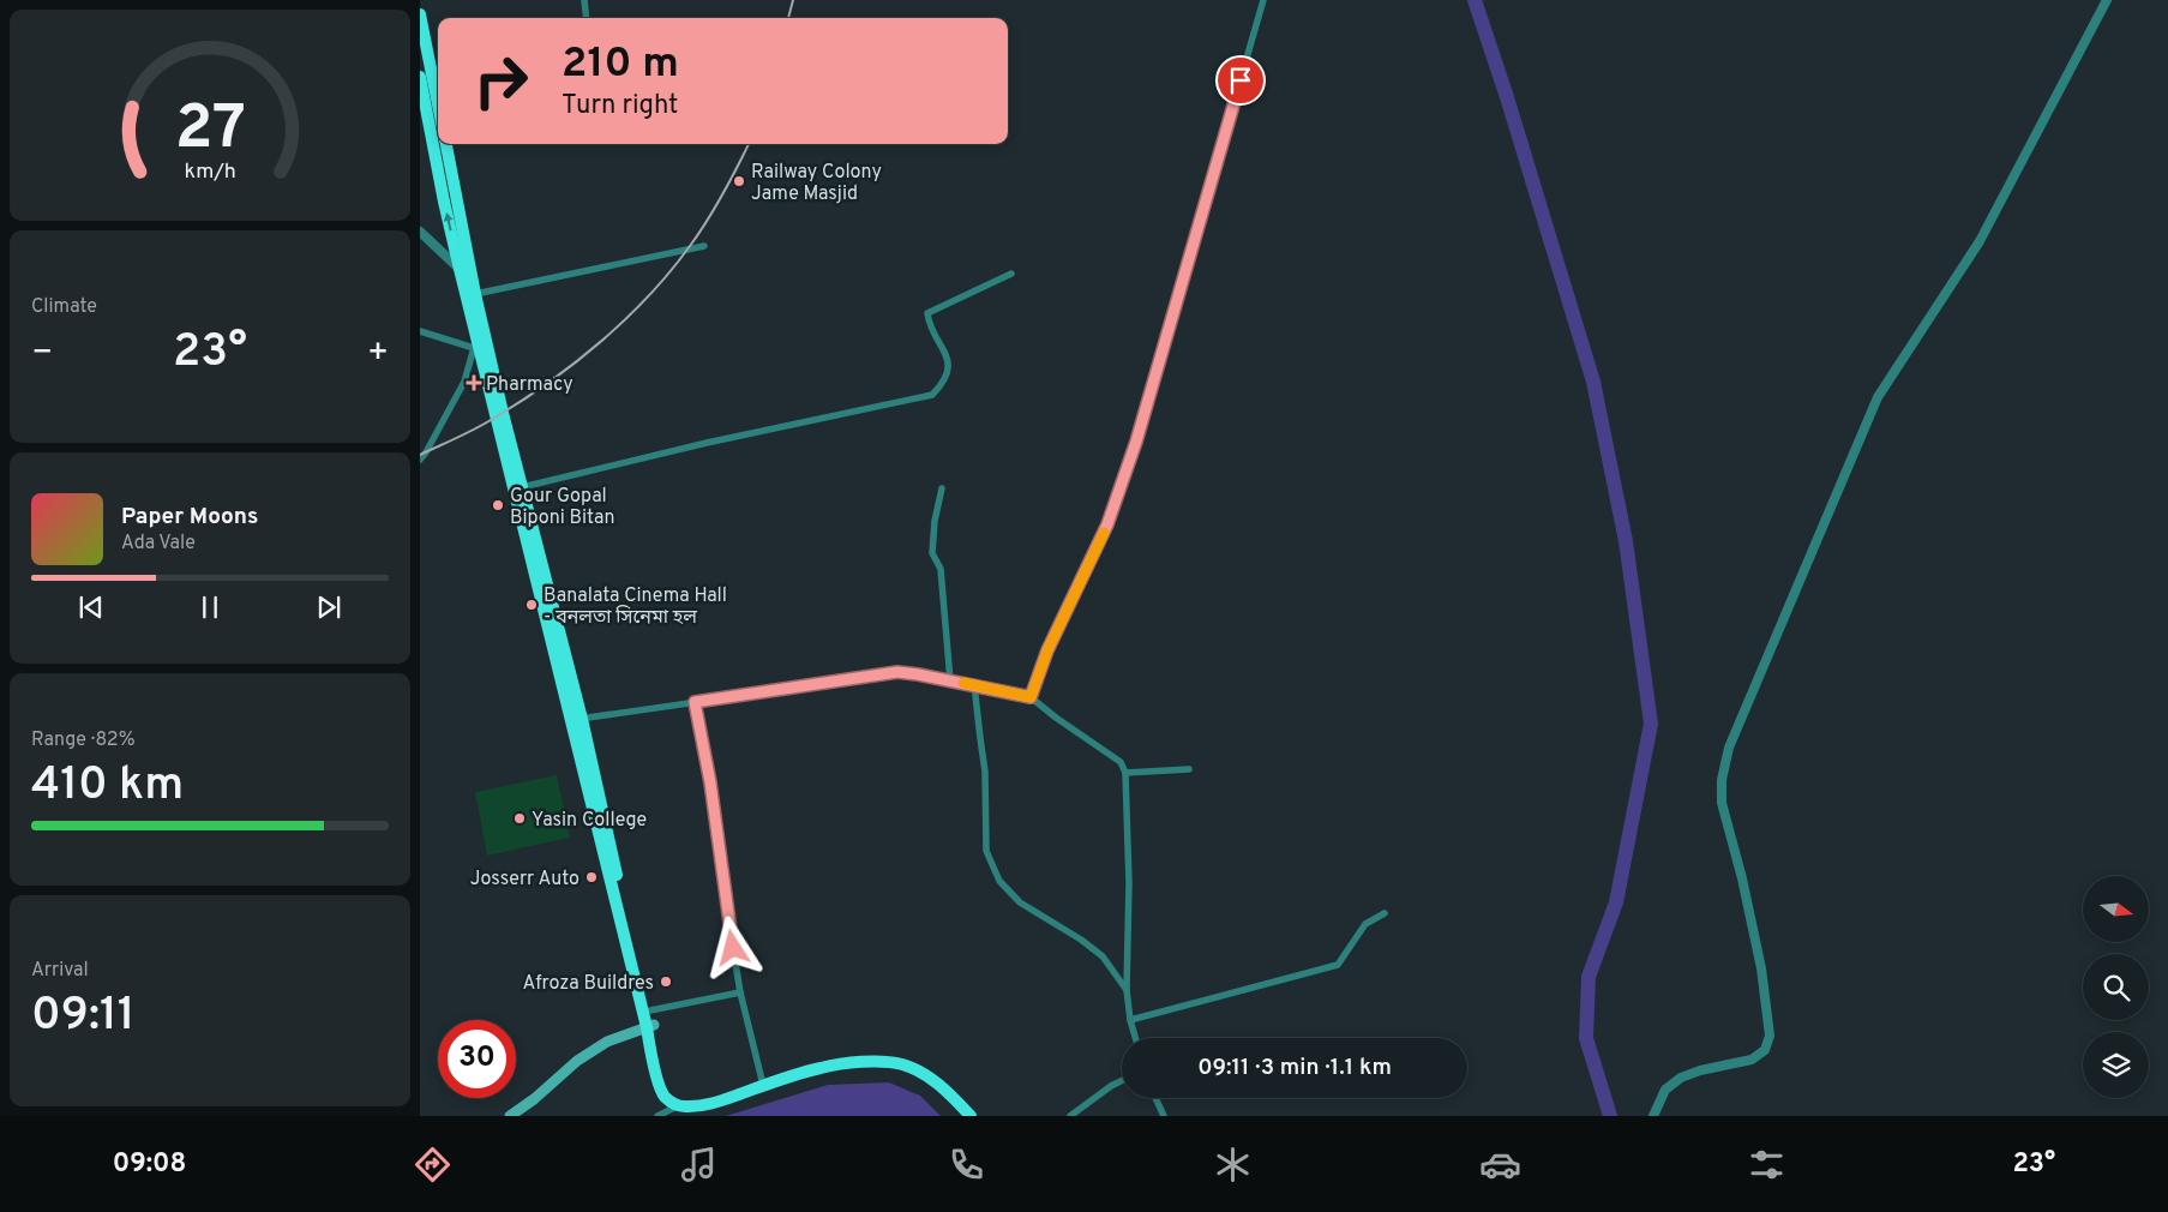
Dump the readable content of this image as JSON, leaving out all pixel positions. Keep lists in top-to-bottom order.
{
  "places": {
    "other": [
      "Railway Colony Jame Masjid",
      "Gour Gopal Biponi Bitan",
      "Banalata Cinema Hall - বনলতা সিনেমা হল",
      "Yasin College",
      "Josserr Auto",
      "Afroza Buildres"
    ],
    "health": ["Pharmacy"]
  },
  "north": "right",
  "page": {
    "turn": ["210 m", "Turn right"],
    "tile": [
      "Climate",
      ["Range · 82%", "410 km"],
      ["Arrival", "09:11"]
    ],
    "heat": ["−", "23°", "+"],
    "song": ["Paper Moons", "Ada Vale"],
    "limit": "30",
    "trip": "09:11 · 3 min · 1.1 km",
    "tabs": ["09:08", "23°"],
    "gauge": ["27", "km/h"]
  }
}
